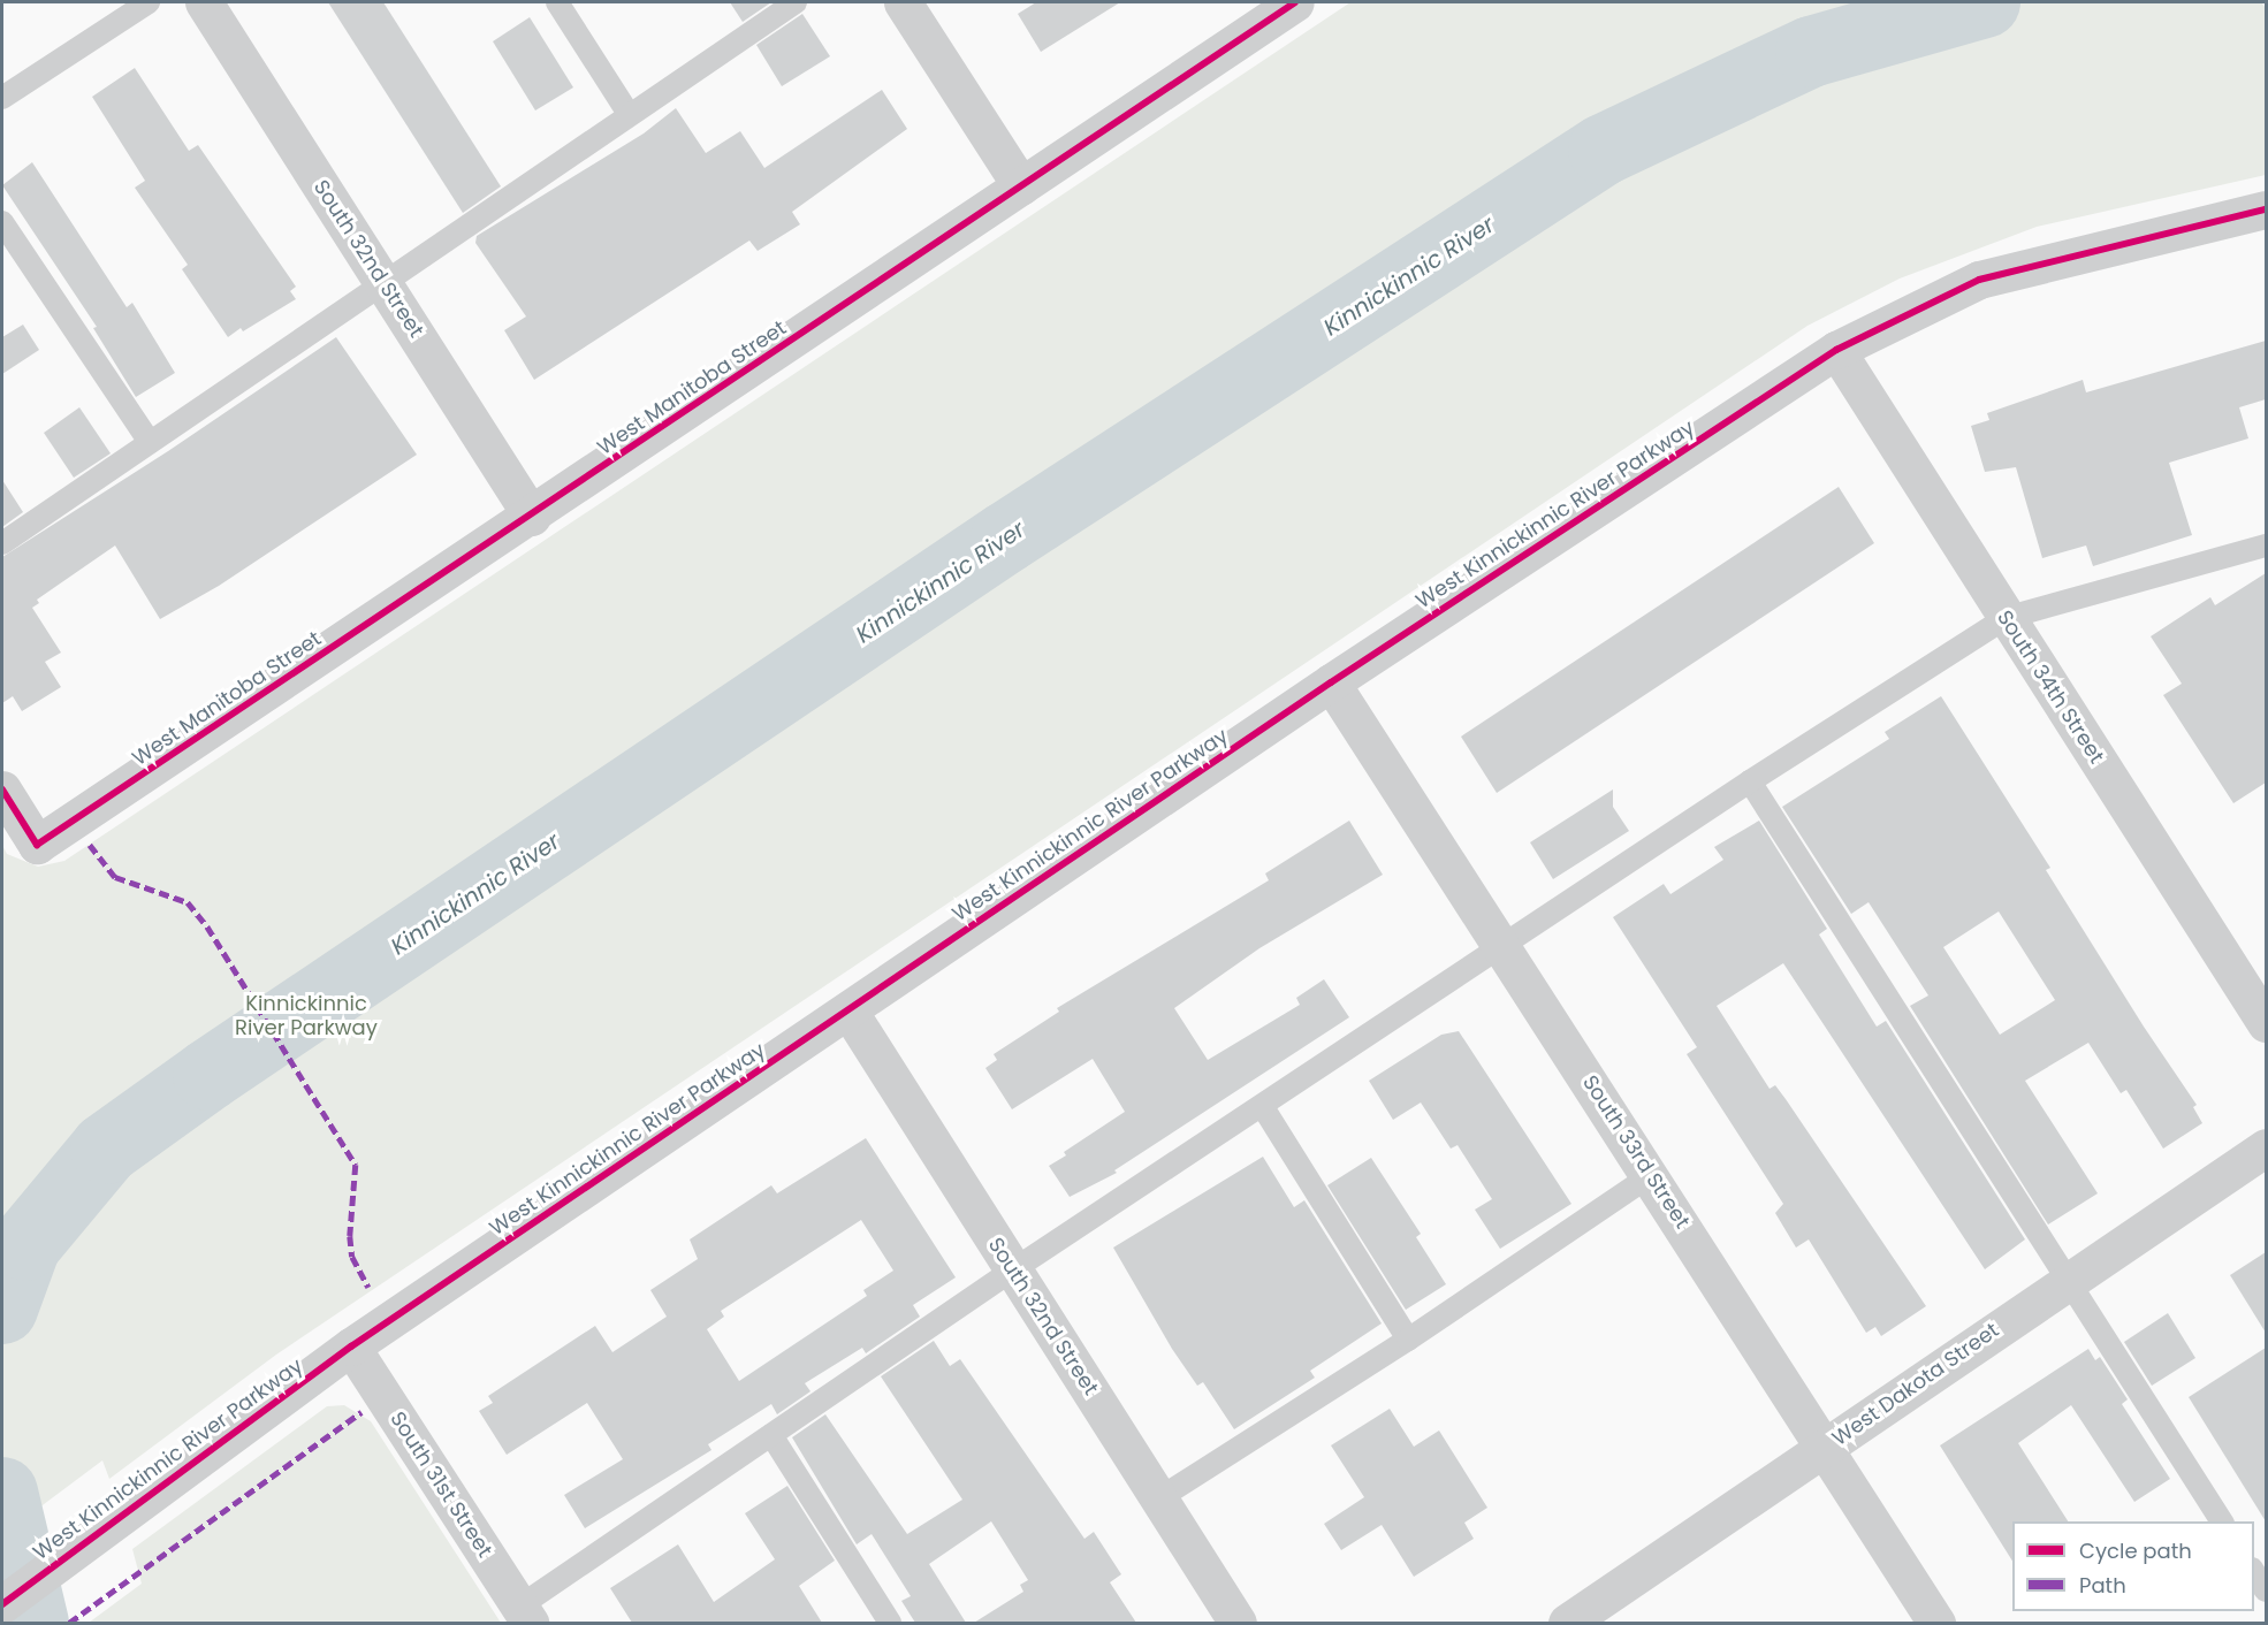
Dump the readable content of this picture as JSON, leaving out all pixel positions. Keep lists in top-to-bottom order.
{
  "streets": {
    "street": [
      "South 32nd Street",
      "West Manitoba Street",
      "West Kinnickinnic River Parkway",
      "South 34th Street",
      "South 33rd Street",
      "West Dakota Street",
      "South 31st Street"
    ]
  },
  "crossings": [
    ["South 32nd Street", "West Manitoba Street"],
    ["South 32nd Street", "West Kinnickinnic River Parkway"],
    ["West Kinnickinnic River Parkway", "South 34th Street"],
    ["West Kinnickinnic River Parkway", "South 33rd Street"],
    ["West Kinnickinnic River Parkway", "South 31st Street"],
    ["South 33rd Street", "West Dakota Street"]
  ],
  "water": ["Kinnickinnic River"],
  "parks": ["Kinnickinnic River Parkway"],
  "legend": ["Cycle path", "Path"]
}
